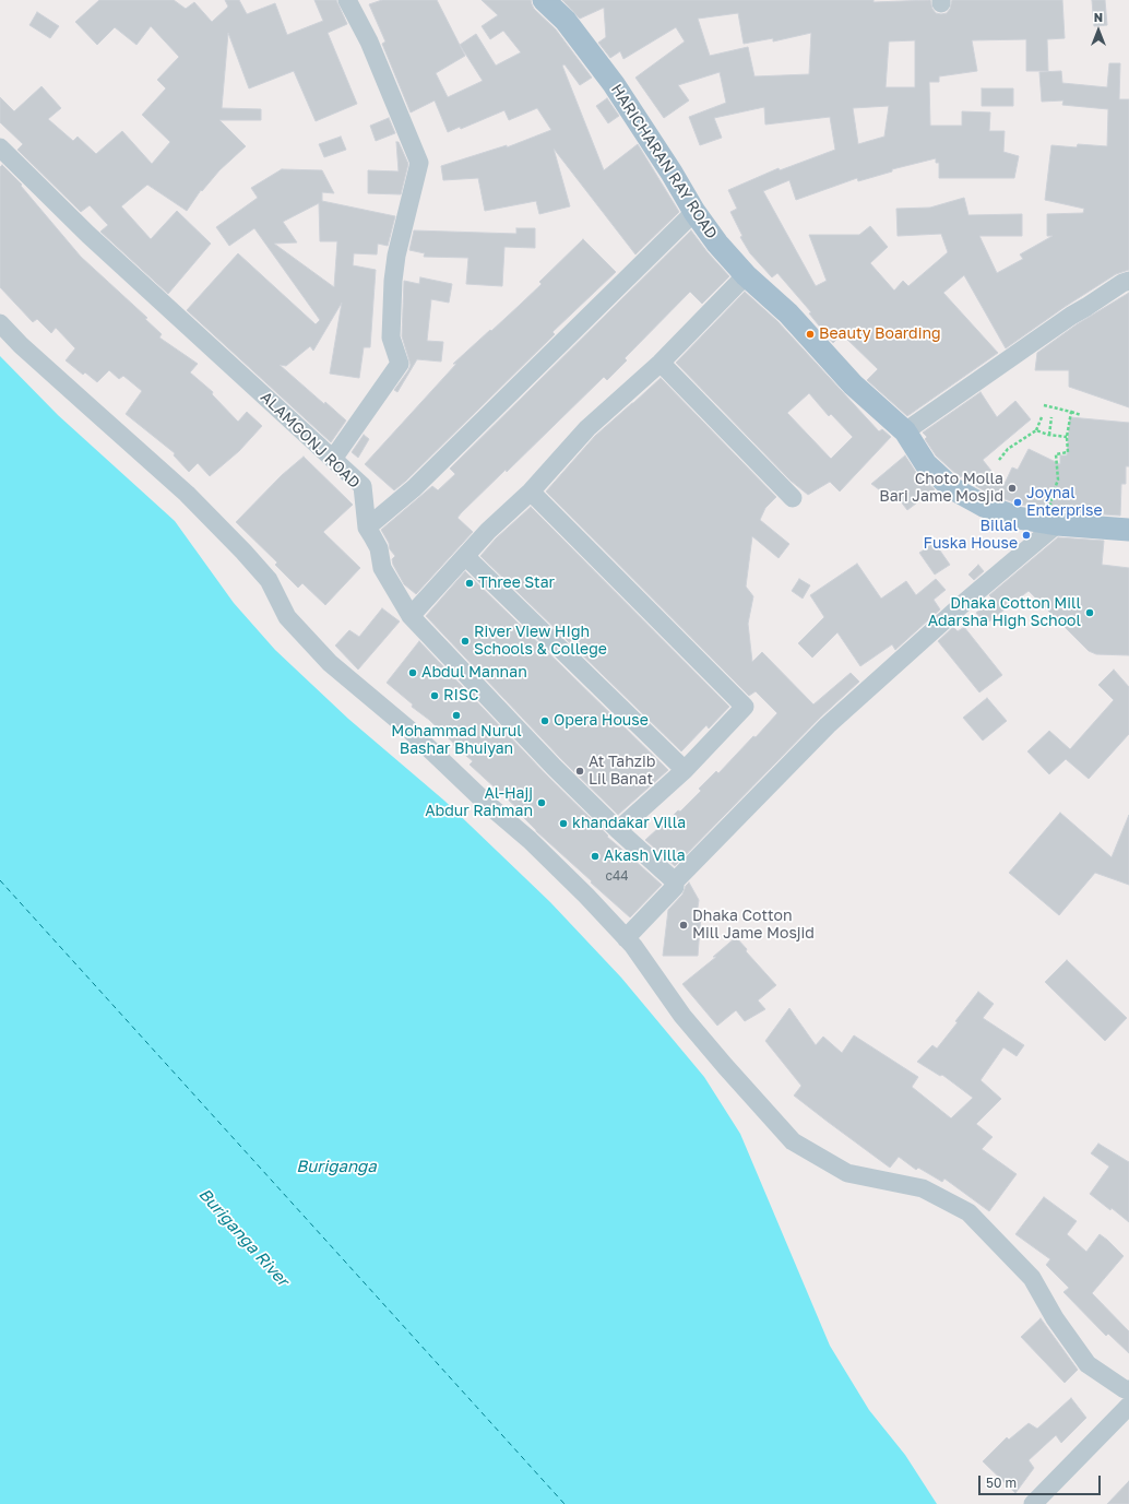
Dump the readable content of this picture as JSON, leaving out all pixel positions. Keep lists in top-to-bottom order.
{
  "streets": {
    "main road": ["HARICHARAN RAY ROAD"],
    "street": ["ALAMGONJ ROAD"]
  },
  "water": ["Buriganga", "Buriganga River"],
  "places": [
    "Beauty Boarding",
    "Choto Molla Bari Jame Mosjid",
    "Joynal Enterprise",
    "Billal Fuska House",
    "Three Star",
    "Dhaka Cotton Mill Adarsha High School",
    "River View HIgh Schools & College",
    "Abdul Mannan",
    "RISC",
    "Mohammad Nurul Bashar Bhuiyan",
    "Opera House",
    "At Tahzib Lil Banat",
    "Al-Hajj Abdur Rahman",
    "khandakar Villa",
    "Akash Villa",
    "Dhaka Cotton Mill Jame Mosjid"
  ],
  "house_numbers": ["c44"],
  "scale_bar": "50 m",
  "north": "top"
}
